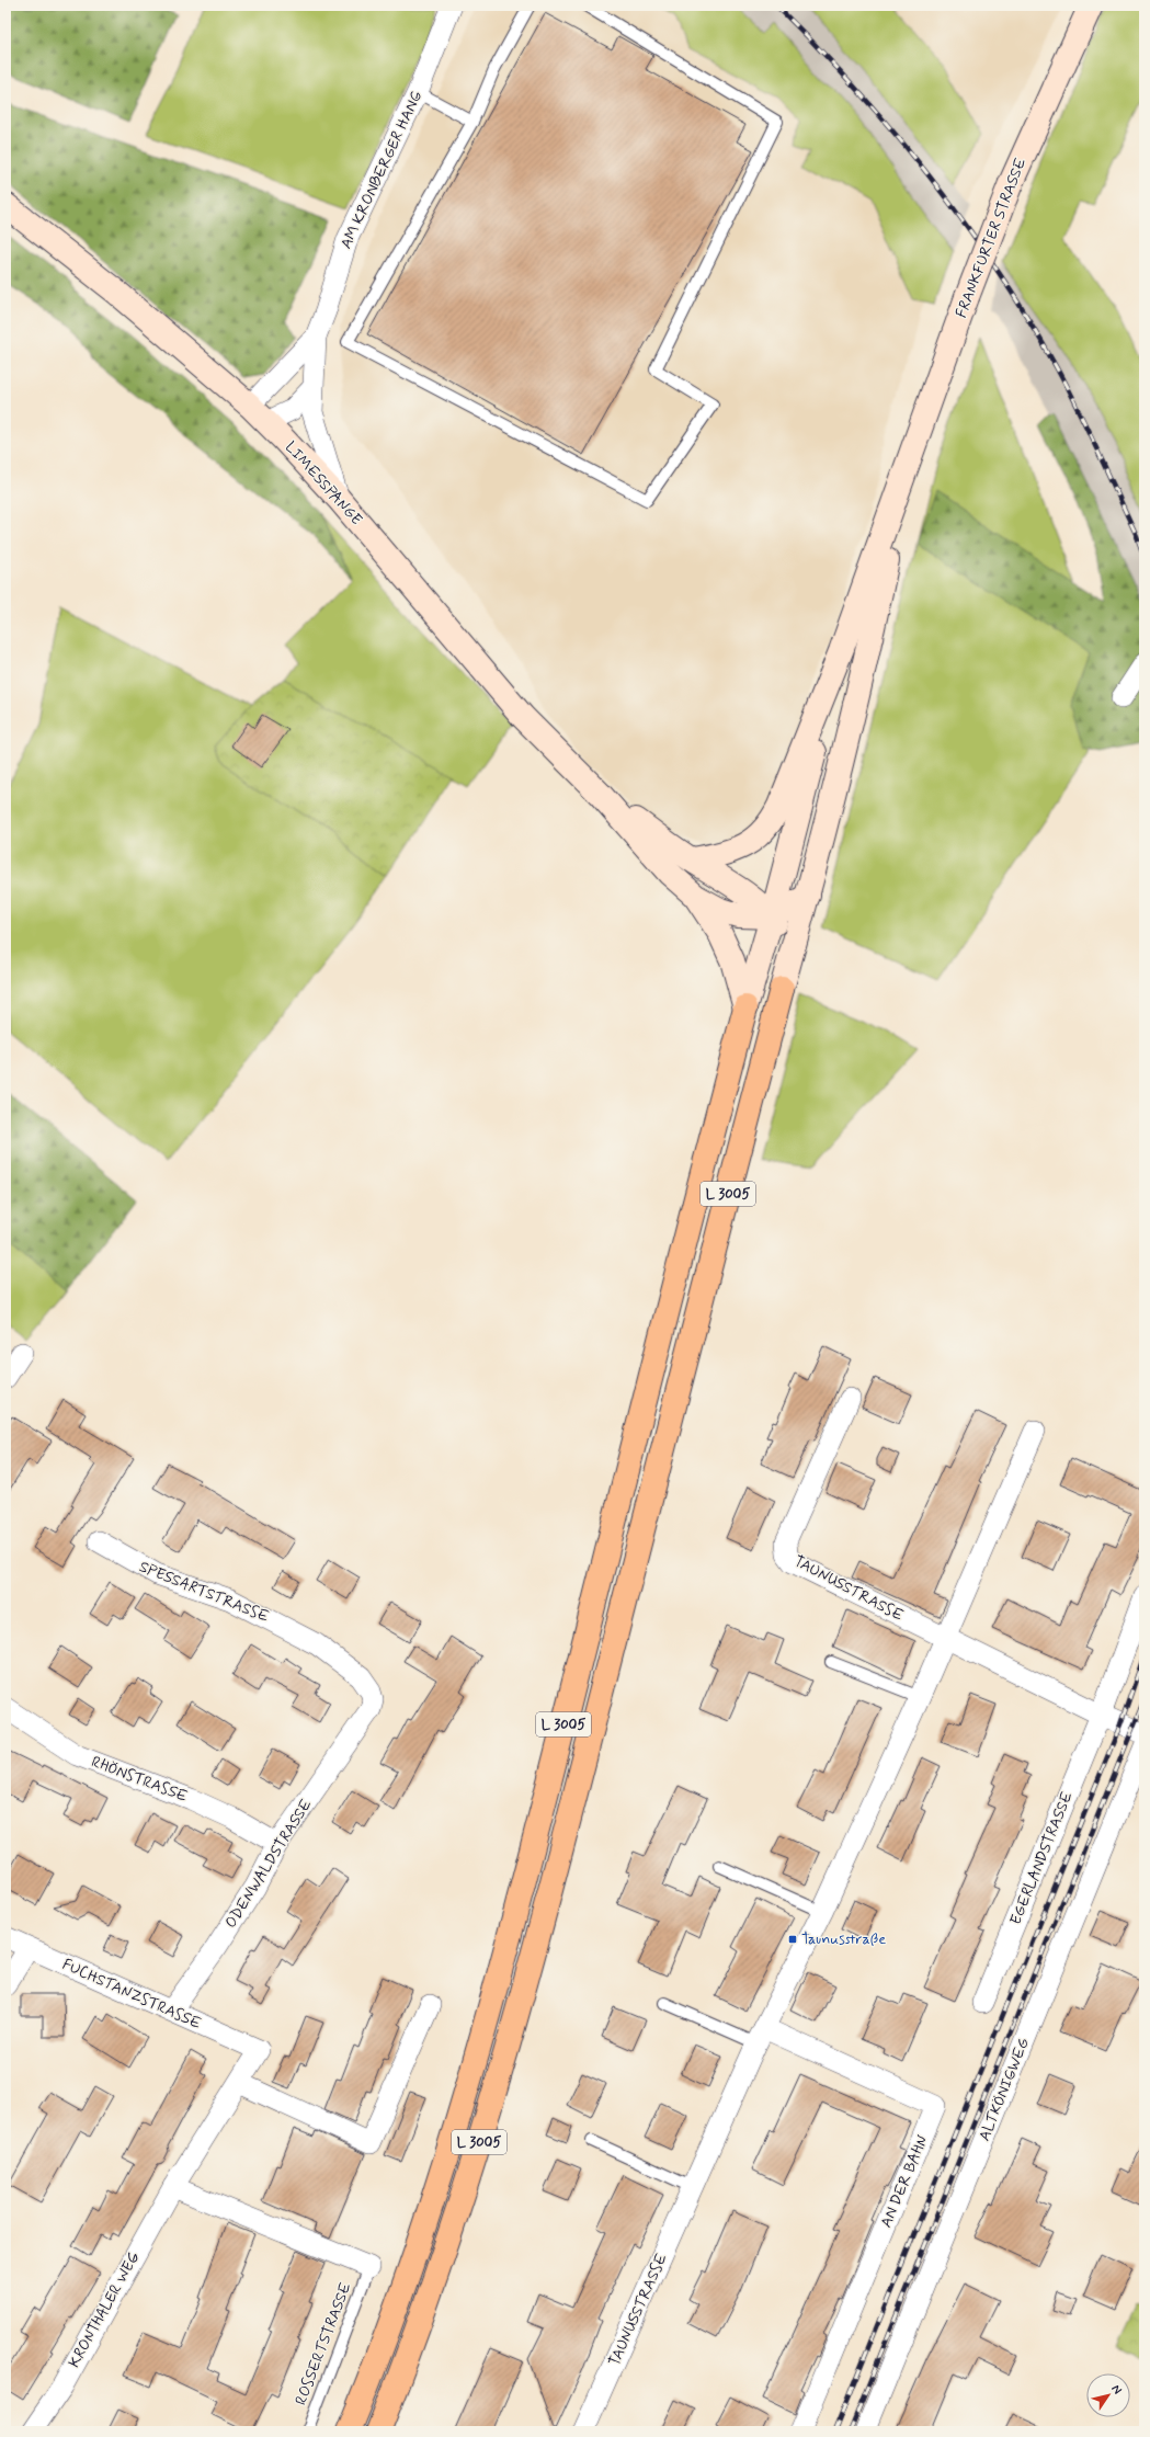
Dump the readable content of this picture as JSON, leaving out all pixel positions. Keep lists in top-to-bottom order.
{
  "streets": {
    "highway": ["L 3005"],
    "main road": ["FRANKFURTER STRASSE", "LIMESSPANGE"],
    "street": [
      "AM KRONBERGER HANG",
      "TAUNUSSTRASSE",
      "SPESSARTSTRASSE",
      "RHÖNSTRASSE",
      "EGERLANDSTRASSE",
      "ODENWALDSTRASSE",
      "FUCHSTANZSTRASSE",
      "ALTKÖNIGWEG",
      "AN DER BAHN",
      "KRONTHALER WEG"
    ],
    "lane": ["ROSSERTSTRASSE"]
  },
  "crossings": [
    ["AM KRONBERGER HANG", "LIMESSPANGE"],
    ["FRANKFURTER STRASSE", "L 3005"],
    ["TAUNUSSTRASSE", "EGERLANDSTRASSE"],
    ["TAUNUSSTRASSE", "AN DER BAHN"],
    ["SPESSARTSTRASSE", "ODENWALDSTRASSE"],
    ["RHÖNSTRASSE", "ODENWALDSTRASSE"],
    ["ODENWALDSTRASSE", "FUCHSTANZSTRASSE"],
    ["FUCHSTANZSTRASSE", "KRONTHALER WEG"]
  ],
  "places": {
    "transit": ["Taunusstraße"]
  },
  "north": "top right"
}
